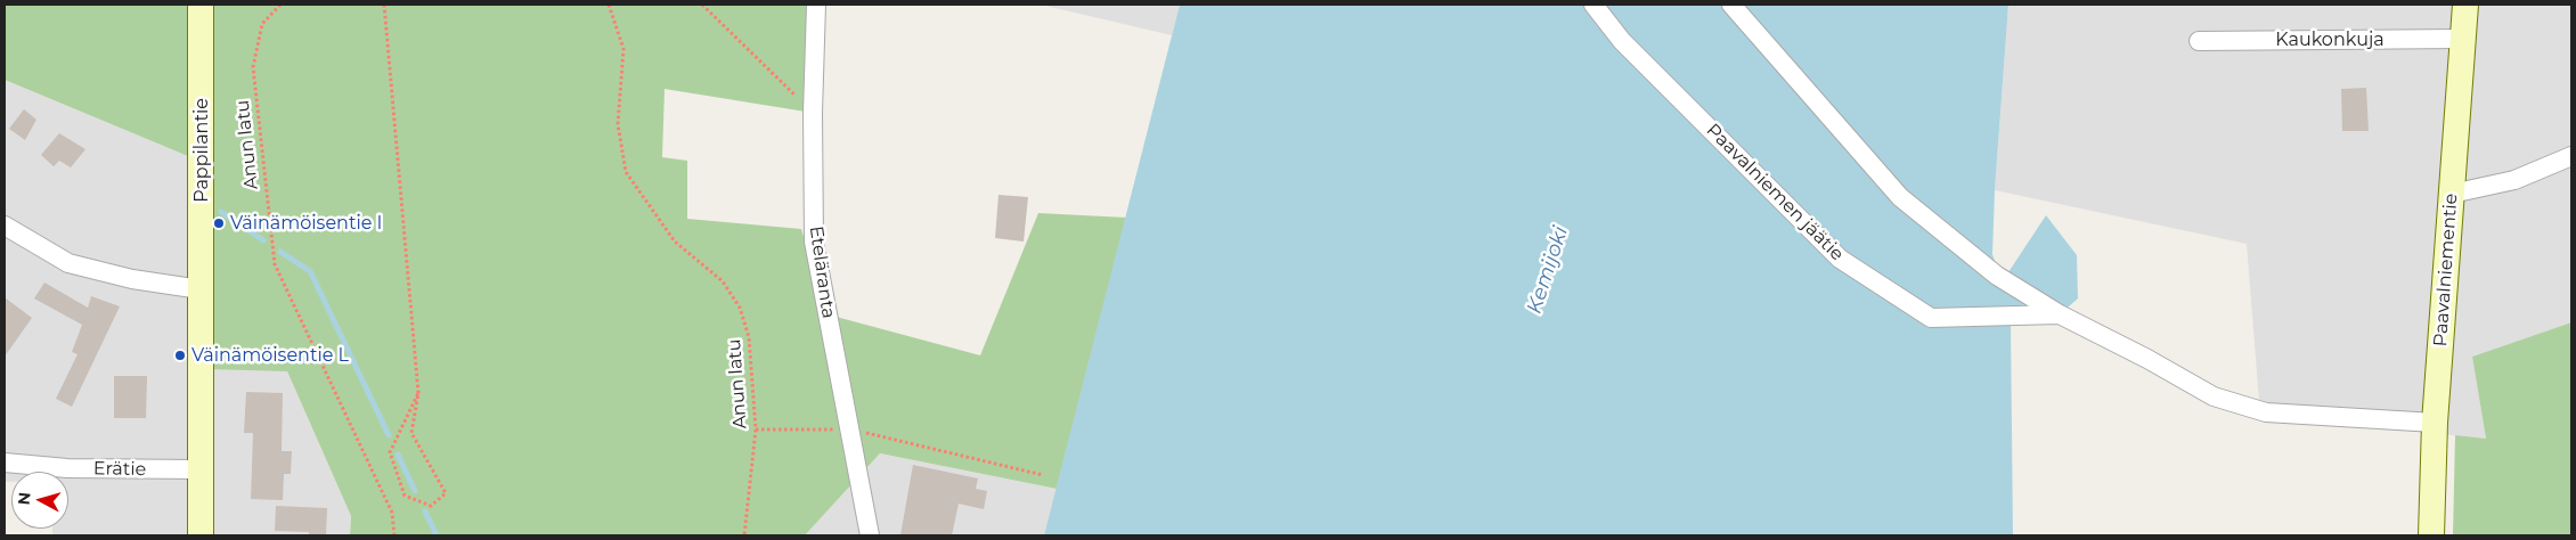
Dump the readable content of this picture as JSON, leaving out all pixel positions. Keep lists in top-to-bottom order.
{
  "streets": {
    "street": [
      "Kaukonkuja",
      "Pappilantie",
      "Paavalniemen jäätie",
      "Paavalniementie",
      "Eteläranta",
      "Erätie"
    ],
    "path": ["Anun latu"]
  },
  "crossings": [
    ["Kaukonkuja", "Paavalniementie"],
    ["Pappilantie", "Erätie"],
    ["Paavalniemen jäätie", "Paavalniementie"]
  ],
  "water": ["Kemijoki"],
  "places": ["Väinämöisentie I", "Väinämöisentie L"],
  "north": "left"
}
